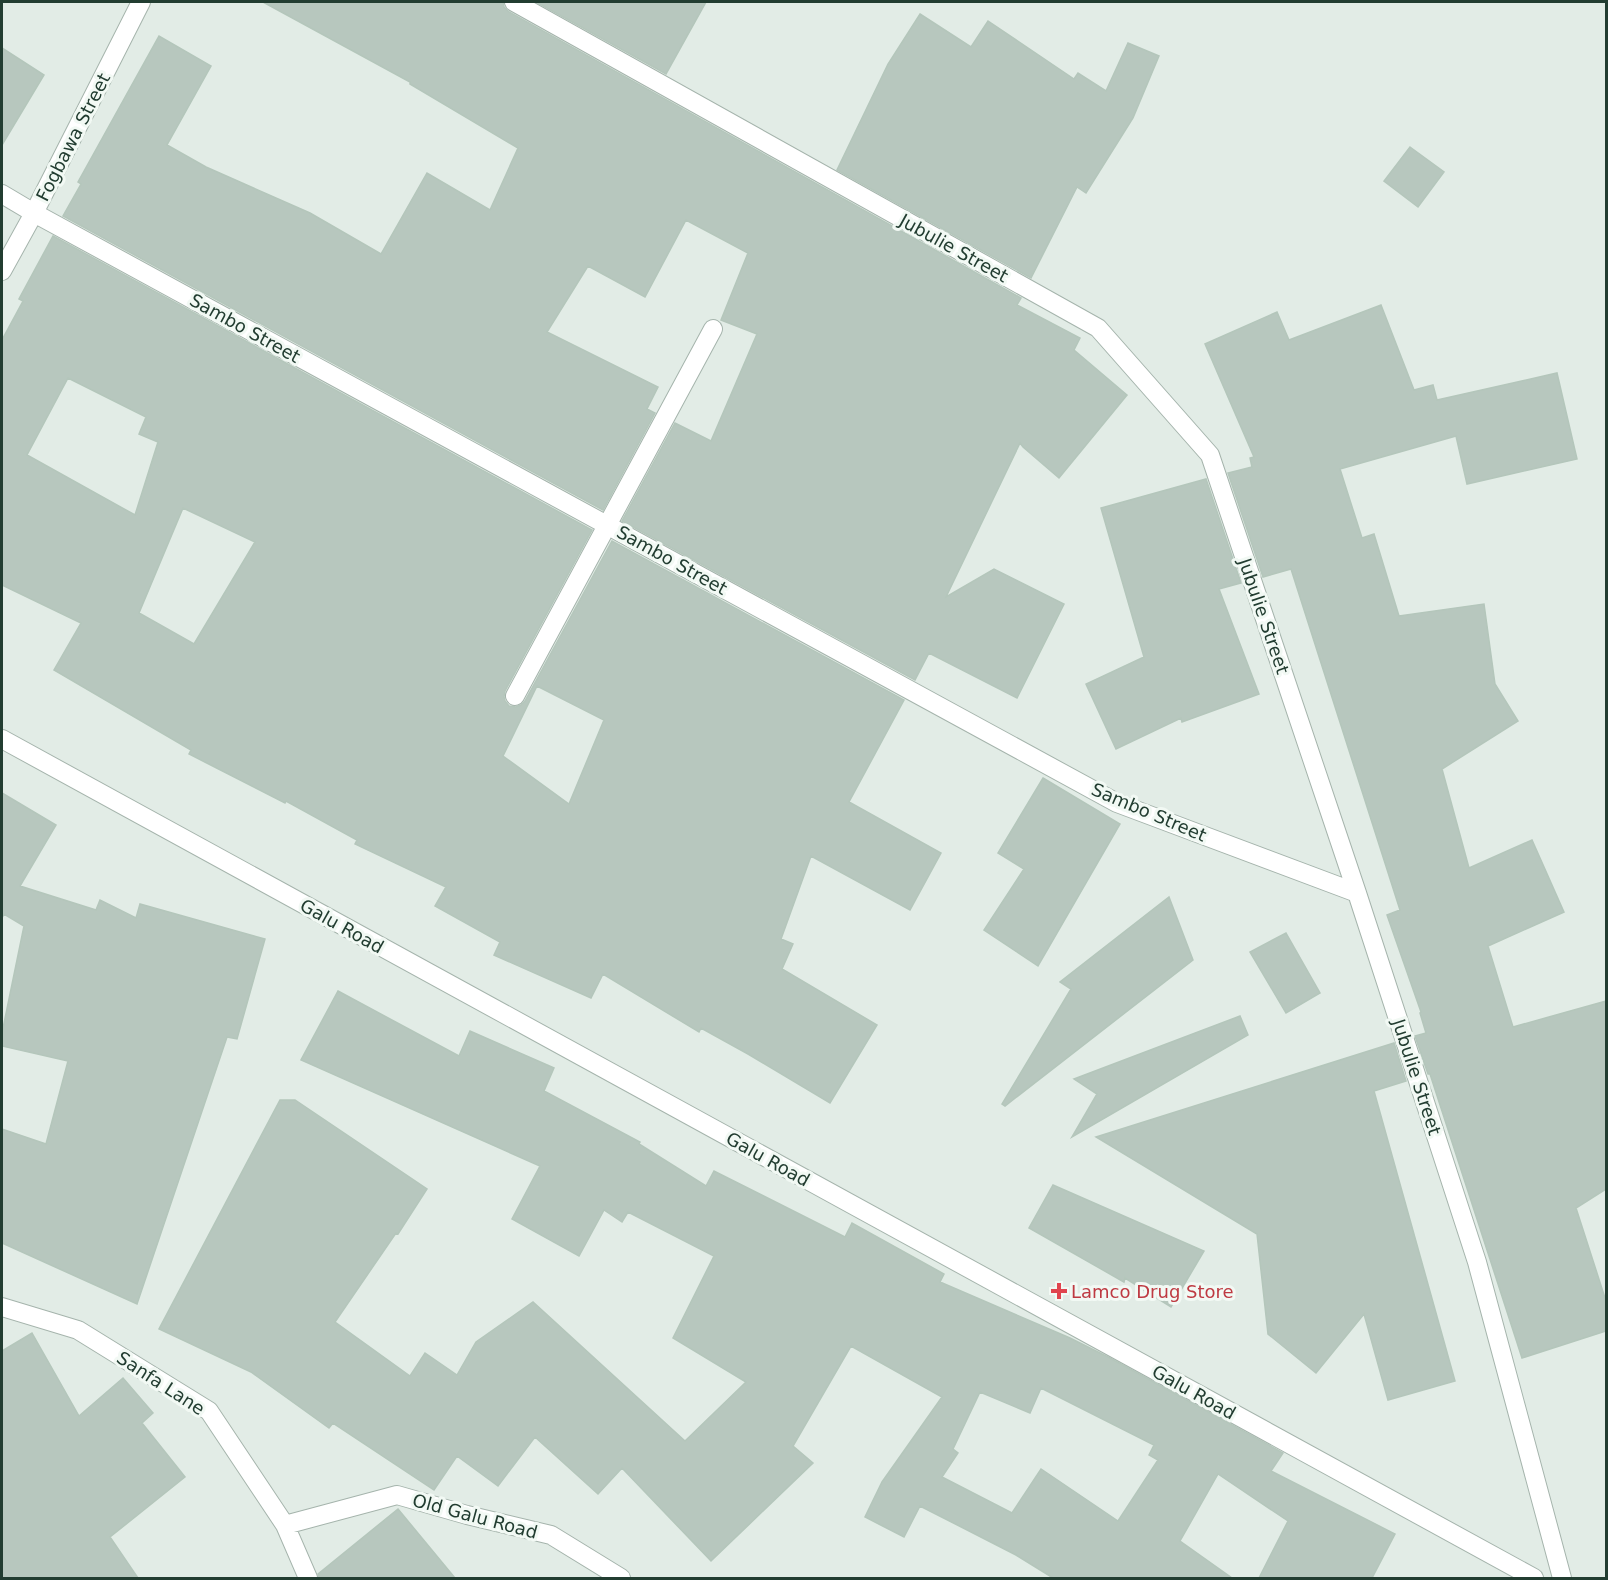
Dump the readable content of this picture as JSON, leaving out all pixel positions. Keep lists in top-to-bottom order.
{
  "streets": {
    "street": [
      "Fogbawa Street",
      "Jubulie Street",
      "Sambo Street",
      "Galu Road",
      "Sanfa Lane",
      "Old Galu Road"
    ]
  },
  "crossings": [
    ["Fogbawa Street", "Sambo Street"],
    ["Jubulie Street", "Sambo Street"],
    ["Sanfa Lane", "Old Galu Road"]
  ],
  "places": {
    "health": ["Lamco Drug Store"]
  }
}
